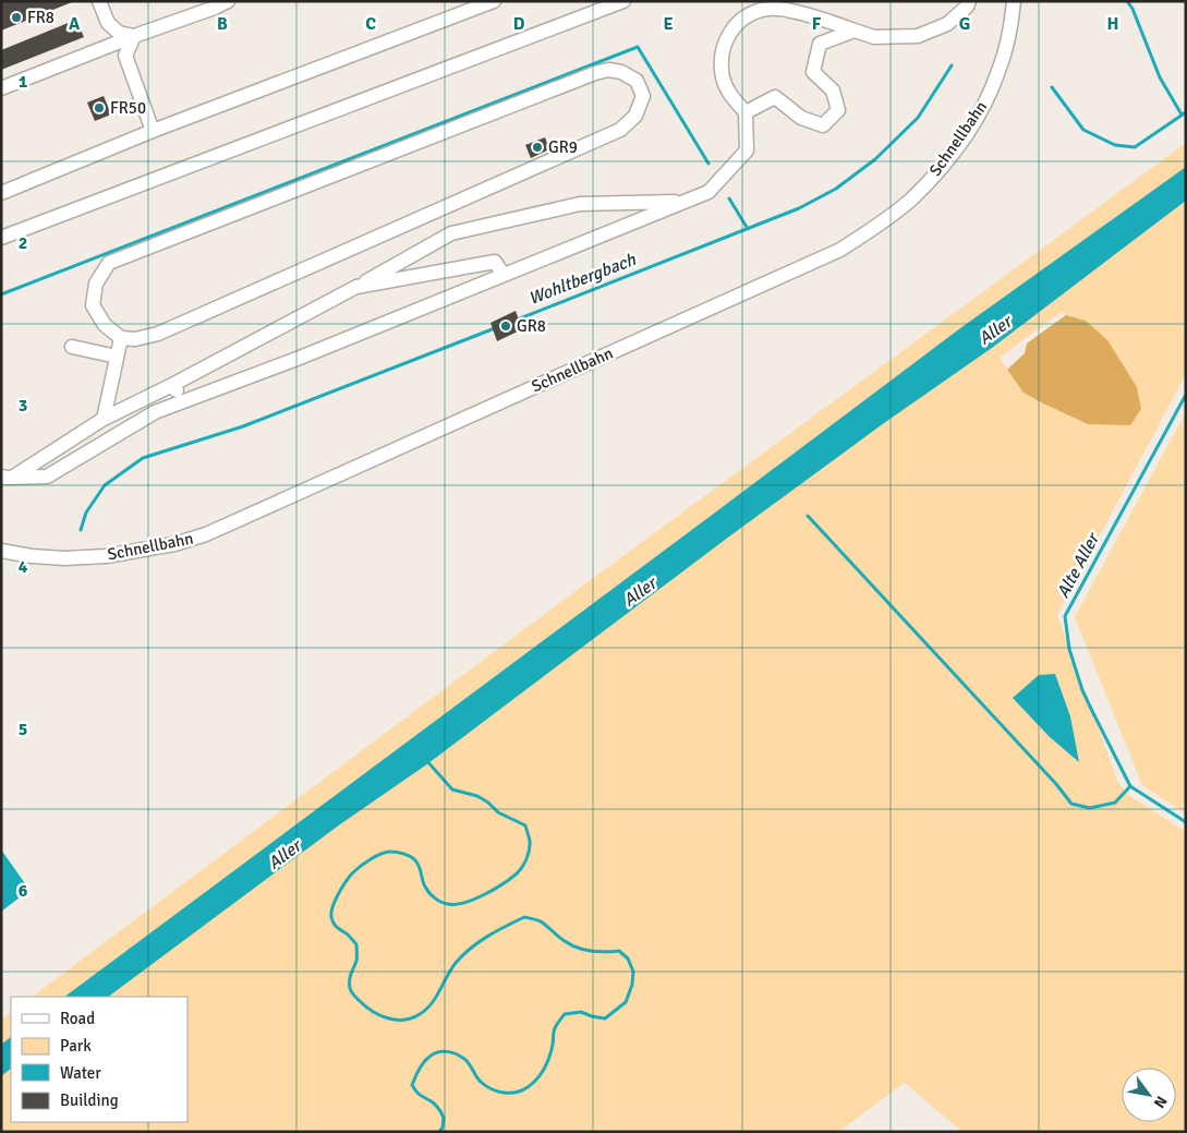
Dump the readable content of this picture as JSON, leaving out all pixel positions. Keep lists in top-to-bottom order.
{
  "streets": {
    "street": ["Schnellbahn"]
  },
  "water": ["Wohltbergbach", "Aller", "Alte Aller"],
  "places": [
    "FR8",
    "FR50",
    "GR9",
    "GR8"
  ],
  "legend": [
    "Road",
    "Park",
    "Water",
    "Building"
  ],
  "north": "bottom right",
  "grid": {
    "columns": [
      "A",
      "B",
      "C",
      "D",
      "E",
      "F",
      "G",
      "H"
    ],
    "rows": [
      "1",
      "2",
      "3",
      "4",
      "5",
      "6"
    ]
  }
}
